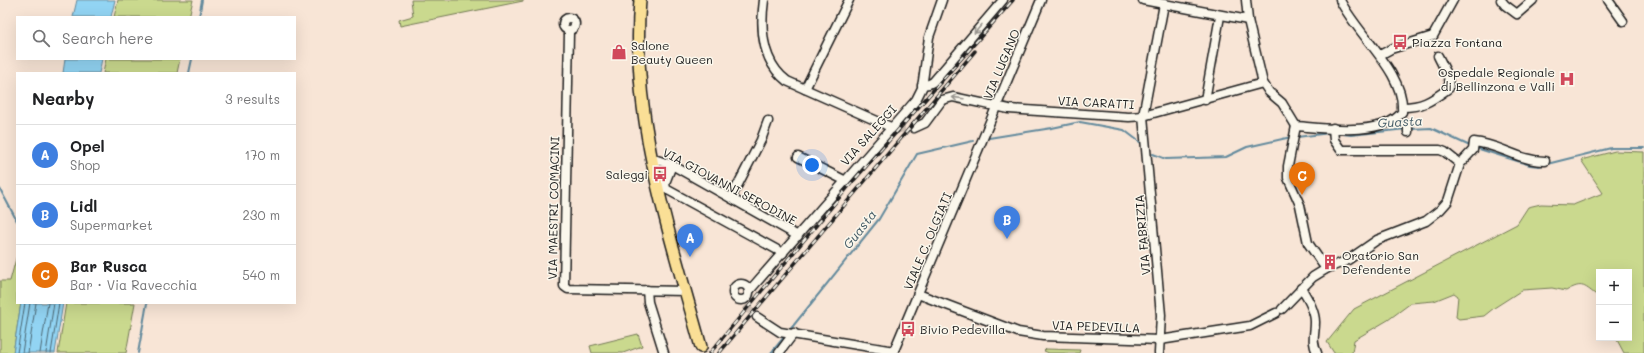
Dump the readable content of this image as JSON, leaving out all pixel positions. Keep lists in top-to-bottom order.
{
  "streets": {
    "street": [
      "VIA LUGANO",
      "VIA CARATTI",
      "VIA SALEGGI",
      "VIA GIOVANNI SERODINE",
      "VIA MAESTRI COMACINI",
      "VIA FABRIZIA",
      "VIALE C. OLGIATI",
      "VIA PEDEVILLA"
    ]
  },
  "crossings": [
    ["VIA LUGANO", "VIA CARATTI"],
    ["VIA LUGANO", "VIALE C. OLGIATI"],
    ["VIA CARATTI", "VIA FABRIZIA"],
    ["VIA SALEGGI", "VIA GIOVANNI SERODINE"],
    ["VIA FABRIZIA", "VIA PEDEVILLA"],
    ["VIALE C. OLGIATI", "VIA PEDEVILLA"]
  ],
  "water": ["Guasta"],
  "places": {
    "bus stop": ["Piazza Fontana", "Saleggi", "Bivio Pedevilla"],
    "shop": ["Salone Beauty Queen"],
    "hospital": ["Ospedale Regionale di Bellinzona e Valli"],
    "building": ["Oratorio San Defendente"]
  },
  "page": {
    "search": "Search here",
    "heading": ["Nearby", "3 results"],
    "list": [
      {
        "mark": "A",
        "name": "Opel",
        "note": "Shop",
        "value": "170 m"
      },
      {
        "mark": "B",
        "name": "Lidl",
        "note": "Supermarket",
        "value": "230 m"
      },
      {
        "mark": "C",
        "name": "Bar Rusca",
        "note": "Bar · Via Ravecchia",
        "value": "540 m"
      }
    ],
    "pins": ["C", "B", "A"],
    "map_buttons": ["+", "−"]
  }
}
